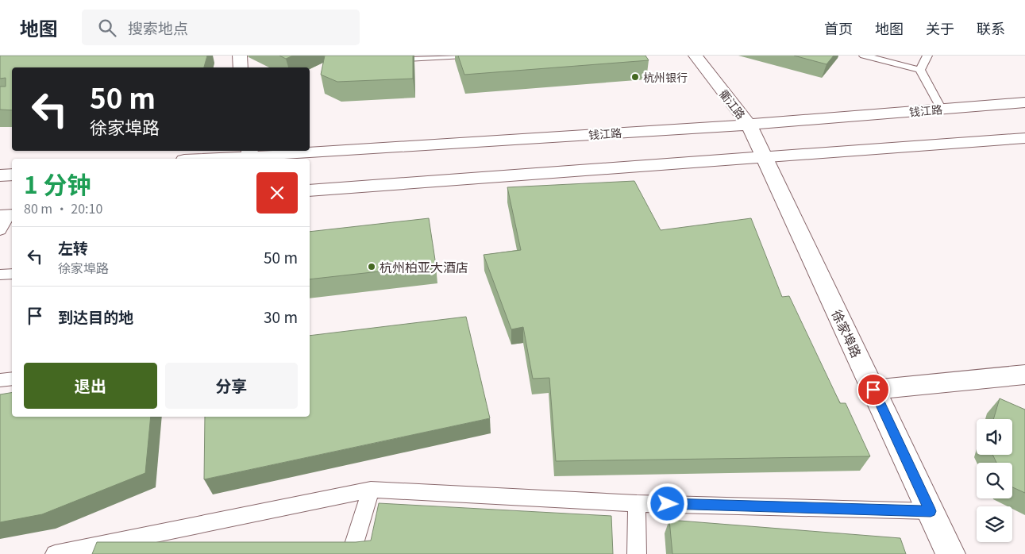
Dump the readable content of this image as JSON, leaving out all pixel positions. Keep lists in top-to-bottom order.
{
  "streets": {
    "main road": ["衢江路", "钱江路", "徐家埠路"]
  },
  "crossings": [
    ["衢江路", "钱江路"],
    ["衢江路", "徐家埠路"]
  ],
  "places": ["杭州银行", "杭州柏亚大酒店"],
  "page": {
    "header": "地图",
    "search": "搜索地点",
    "nav": [
      "首页",
      "地图",
      "关于",
      "联系"
    ],
    "turn": ["50 m", "徐家埠路"],
    "heading": ["1 分钟", "80 m · 20:10"],
    "list": [
      {
        "name": "左转",
        "note": "徐家埠路",
        "value": "50 m"
      },
      {
        "name": "到达目的地",
        "value": "30 m"
      }
    ],
    "buttons": ["退出", "分享"]
  }
}
